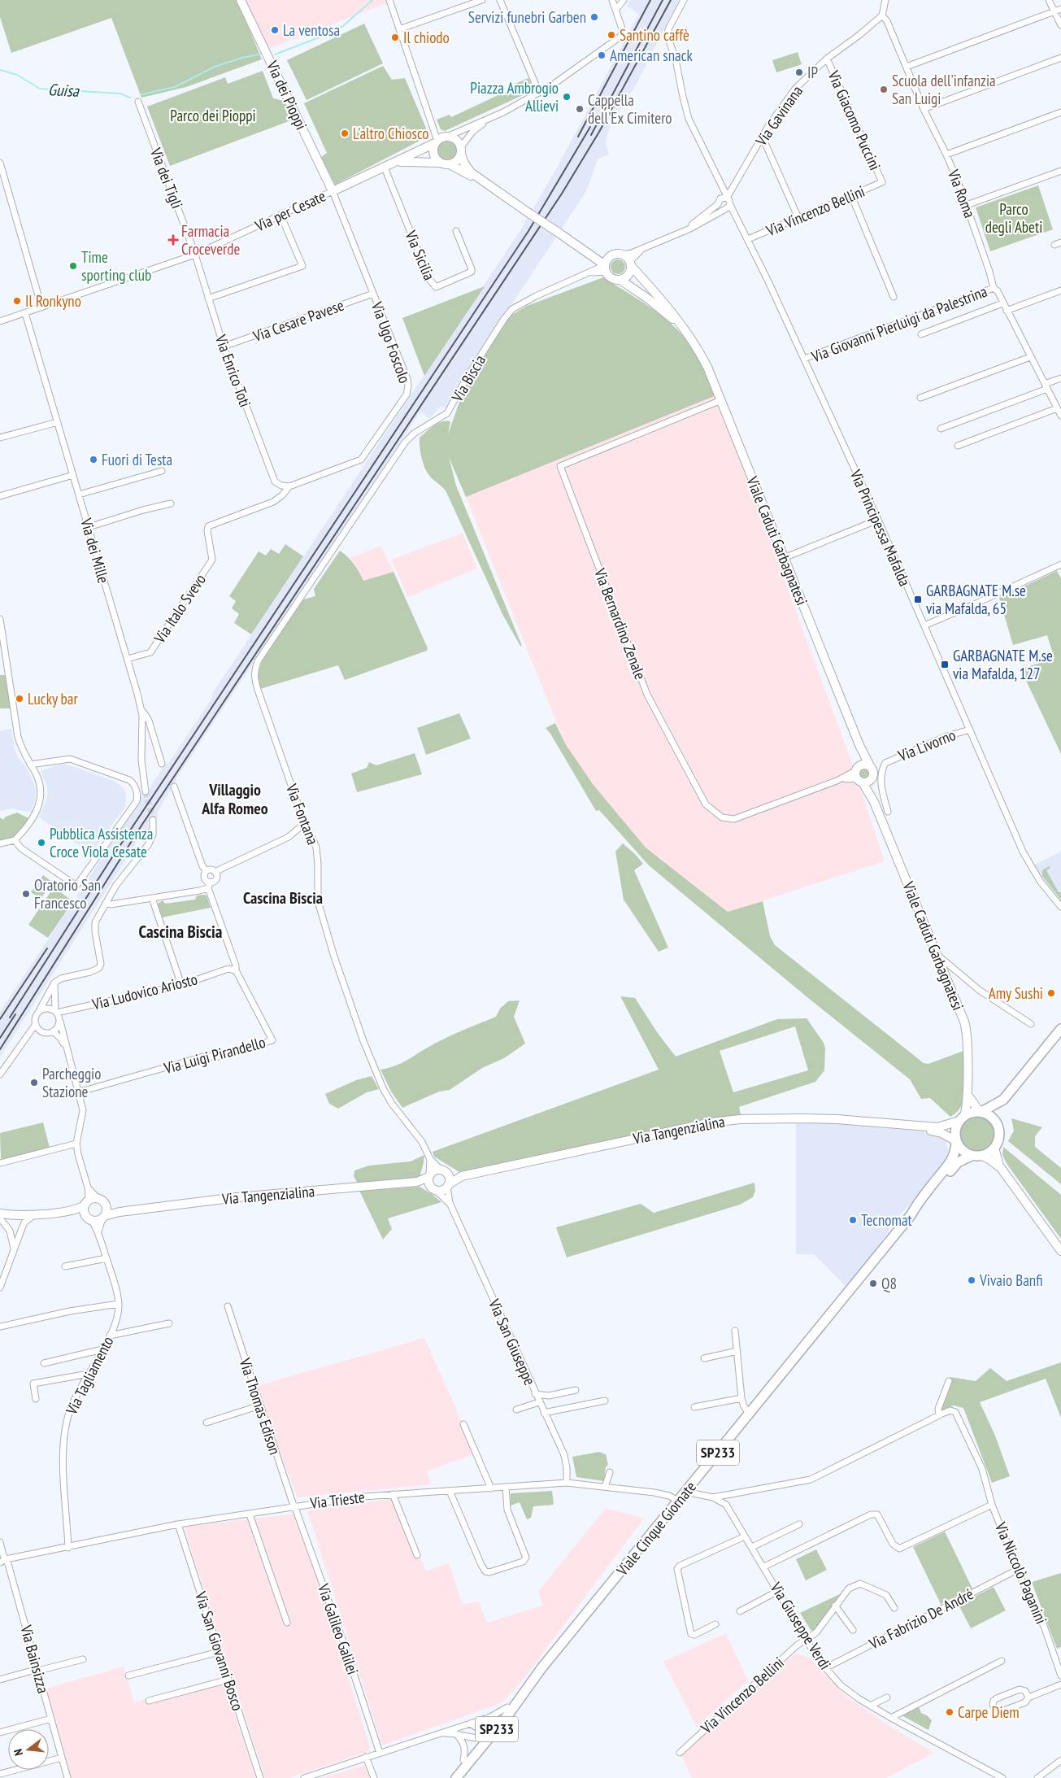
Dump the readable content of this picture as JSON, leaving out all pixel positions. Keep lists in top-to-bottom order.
{
  "streets": {
    "main road": ["SP233", "Viale Cinque Giornate"],
    "street": [
      "Via dei Pioppi",
      "Via Gavinana",
      "Via Giacomo Puccini",
      "Via dei Tigli",
      "Via Roma",
      "Via per Cesate",
      "Via Vincenzo Bellini",
      "Via Sicilia",
      "Via Cesare Pavese",
      "Via Giovanni Pierluigi da Palestrina",
      "Via Ugo Foscolo",
      "Via Enrico Toti",
      "Via Biscia",
      "Via Principessa Mafalda",
      "Viale Caduti Garbagnatesi",
      "Via dei Mille",
      "Via Italo Svevo",
      "Via Bernardino Zenale",
      "Via Livorno",
      "Via Fontana",
      "Via Ludovico Ariosto",
      "Via Luigi Pirandello",
      "Via Tangenzialina",
      "Via San Giuseppe",
      "Via Tagliamento",
      "Via Thomas Edison",
      "Via Trieste",
      "Via Niccolò Paganini",
      "Via Fabrizio De André",
      "Via Giuseppe Verdi",
      "Via Galileo Galilei",
      "Via San Giovanni Bosco",
      "Via Bainsizza"
    ]
  },
  "crossings": [
    ["Via dei Pioppi", "Via per Cesate"],
    ["Via dei Pioppi", "Via Ugo Foscolo"],
    ["Via Gavinana", "Via Giacomo Puccini"],
    ["Via Gavinana", "Via Roma"],
    ["Via Gavinana", "Via Principessa Mafalda"],
    ["Via Giacomo Puccini", "Via Vincenzo Bellini"],
    ["Via dei Tigli", "Via per Cesate"],
    ["Via dei Tigli", "Via Enrico Toti"],
    ["Via Roma", "Via Giovanni Pierluigi da Palestrina"],
    ["Via per Cesate", "Via Sicilia"],
    ["Via per Cesate", "Via Ugo Foscolo"],
    ["Via per Cesate", "Via Enrico Toti"],
    ["Via per Cesate", "Via dei Mille"],
    ["Via Vincenzo Bellini", "Via Principessa Mafalda"],
    ["Via Vincenzo Bellini", "Via Giuseppe Verdi"],
    ["Via Cesare Pavese", "Via Ugo Foscolo"],
    ["Via Cesare Pavese", "Via Enrico Toti"],
    ["Via Giovanni Pierluigi da Palestrina", "Via Principessa Mafalda"],
    ["Via Ugo Foscolo", "Via Italo Svevo"],
    ["Via Biscia", "Viale Caduti Garbagnatesi"],
    ["Via Biscia", "Via Fontana"],
    ["Via Principessa Mafalda", "Via Livorno"],
    ["Viale Caduti Garbagnatesi", "Via Bernardino Zenale"],
    ["Viale Caduti Garbagnatesi", "Via Tangenzialina"],
    ["Via dei Mille", "Via Italo Svevo"],
    ["Via Fontana", "Via Tangenzialina"],
    ["Via Fontana", "Via San Giuseppe"],
    ["Via Ludovico Ariosto", "Via Luigi Pirandello"],
    ["Via Tangenzialina", "Via San Giuseppe"],
    ["Via Tangenzialina", "Via Tagliamento"],
    ["Via San Giuseppe", "Via Trieste"],
    ["Via Tagliamento", "Via Trieste"],
    ["Via Thomas Edison", "Via Trieste"],
    ["Via Thomas Edison", "Via Galileo Galilei"],
    ["Via Trieste", "Viale Cinque Giornate"],
    ["Via Trieste", "Via Galileo Galilei"],
    ["Via Trieste", "Via San Giovanni Bosco"],
    ["Via Trieste", "Via Bainsizza"],
    ["Viale Cinque Giornate", "Via Giuseppe Verdi"],
    ["Via Niccolò Paganini", "Via Fabrizio De André"],
    ["Via Fabrizio De André", "Via Giuseppe Verdi"]
  ],
  "districts": ["Villaggio Alfa Romeo", "Cascina Biscia", "Cascina Biscia"],
  "water": ["Guisa"],
  "parks": ["Parco dei Pioppi", "Parco degli Abeti"],
  "places": {
    "other": [
      "Servizi funebri Garben",
      "La ventosa",
      "Santino caffè",
      "Il chiodo",
      "American snack",
      "IP",
      "Scuola dell'infanzia San Luigi",
      "Piazza Ambrogio Allievi",
      "Cappella dell'Ex Cimitero",
      "L'altro Chiosco",
      "Time sporting club",
      "Il Ronkyno",
      "Fuori di Testa",
      "Lucky bar",
      "Pubblica Assistenza Croce Viola Cesate",
      "Oratorio San Francesco",
      "Amy Sushi",
      "Parcheggio Stazione",
      "Tecnomat",
      "Vivaio Banfi",
      "Q8",
      "Carpe Diem"
    ],
    "health": ["Farmacia Croceverde"],
    "transit": ["GARBAGNATE M.se via Mafalda, 65", "GARBAGNATE M.se via Mafalda, 127"]
  },
  "north": "left"
}
